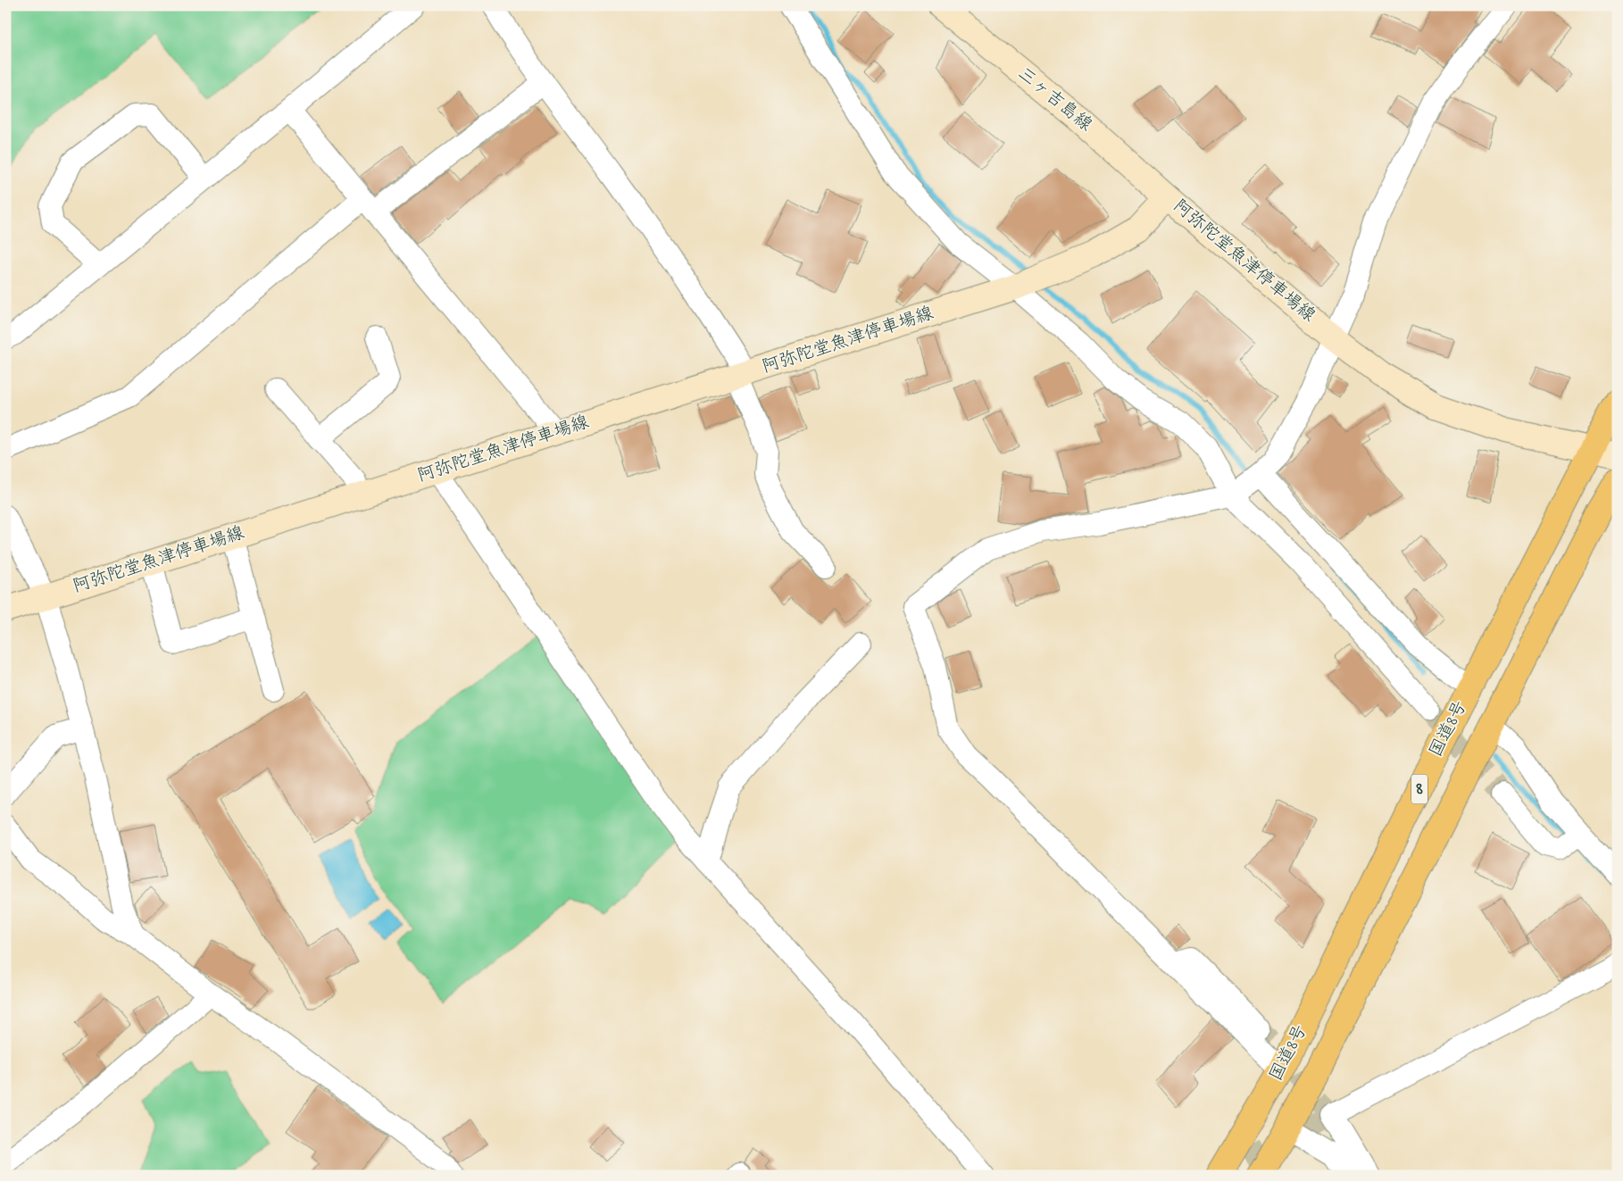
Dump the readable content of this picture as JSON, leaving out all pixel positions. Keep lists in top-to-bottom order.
{
  "streets": {
    "highway": ["国道8号", "8"],
    "main road": ["三ヶ吉島線", "阿弥陀堂魚津停車場線"]
  },
  "crossings": [
    ["三ヶ吉島線", "阿弥陀堂魚津停車場線"],
    ["阿弥陀堂魚津停車場線", "国道8号"]
  ]
}
